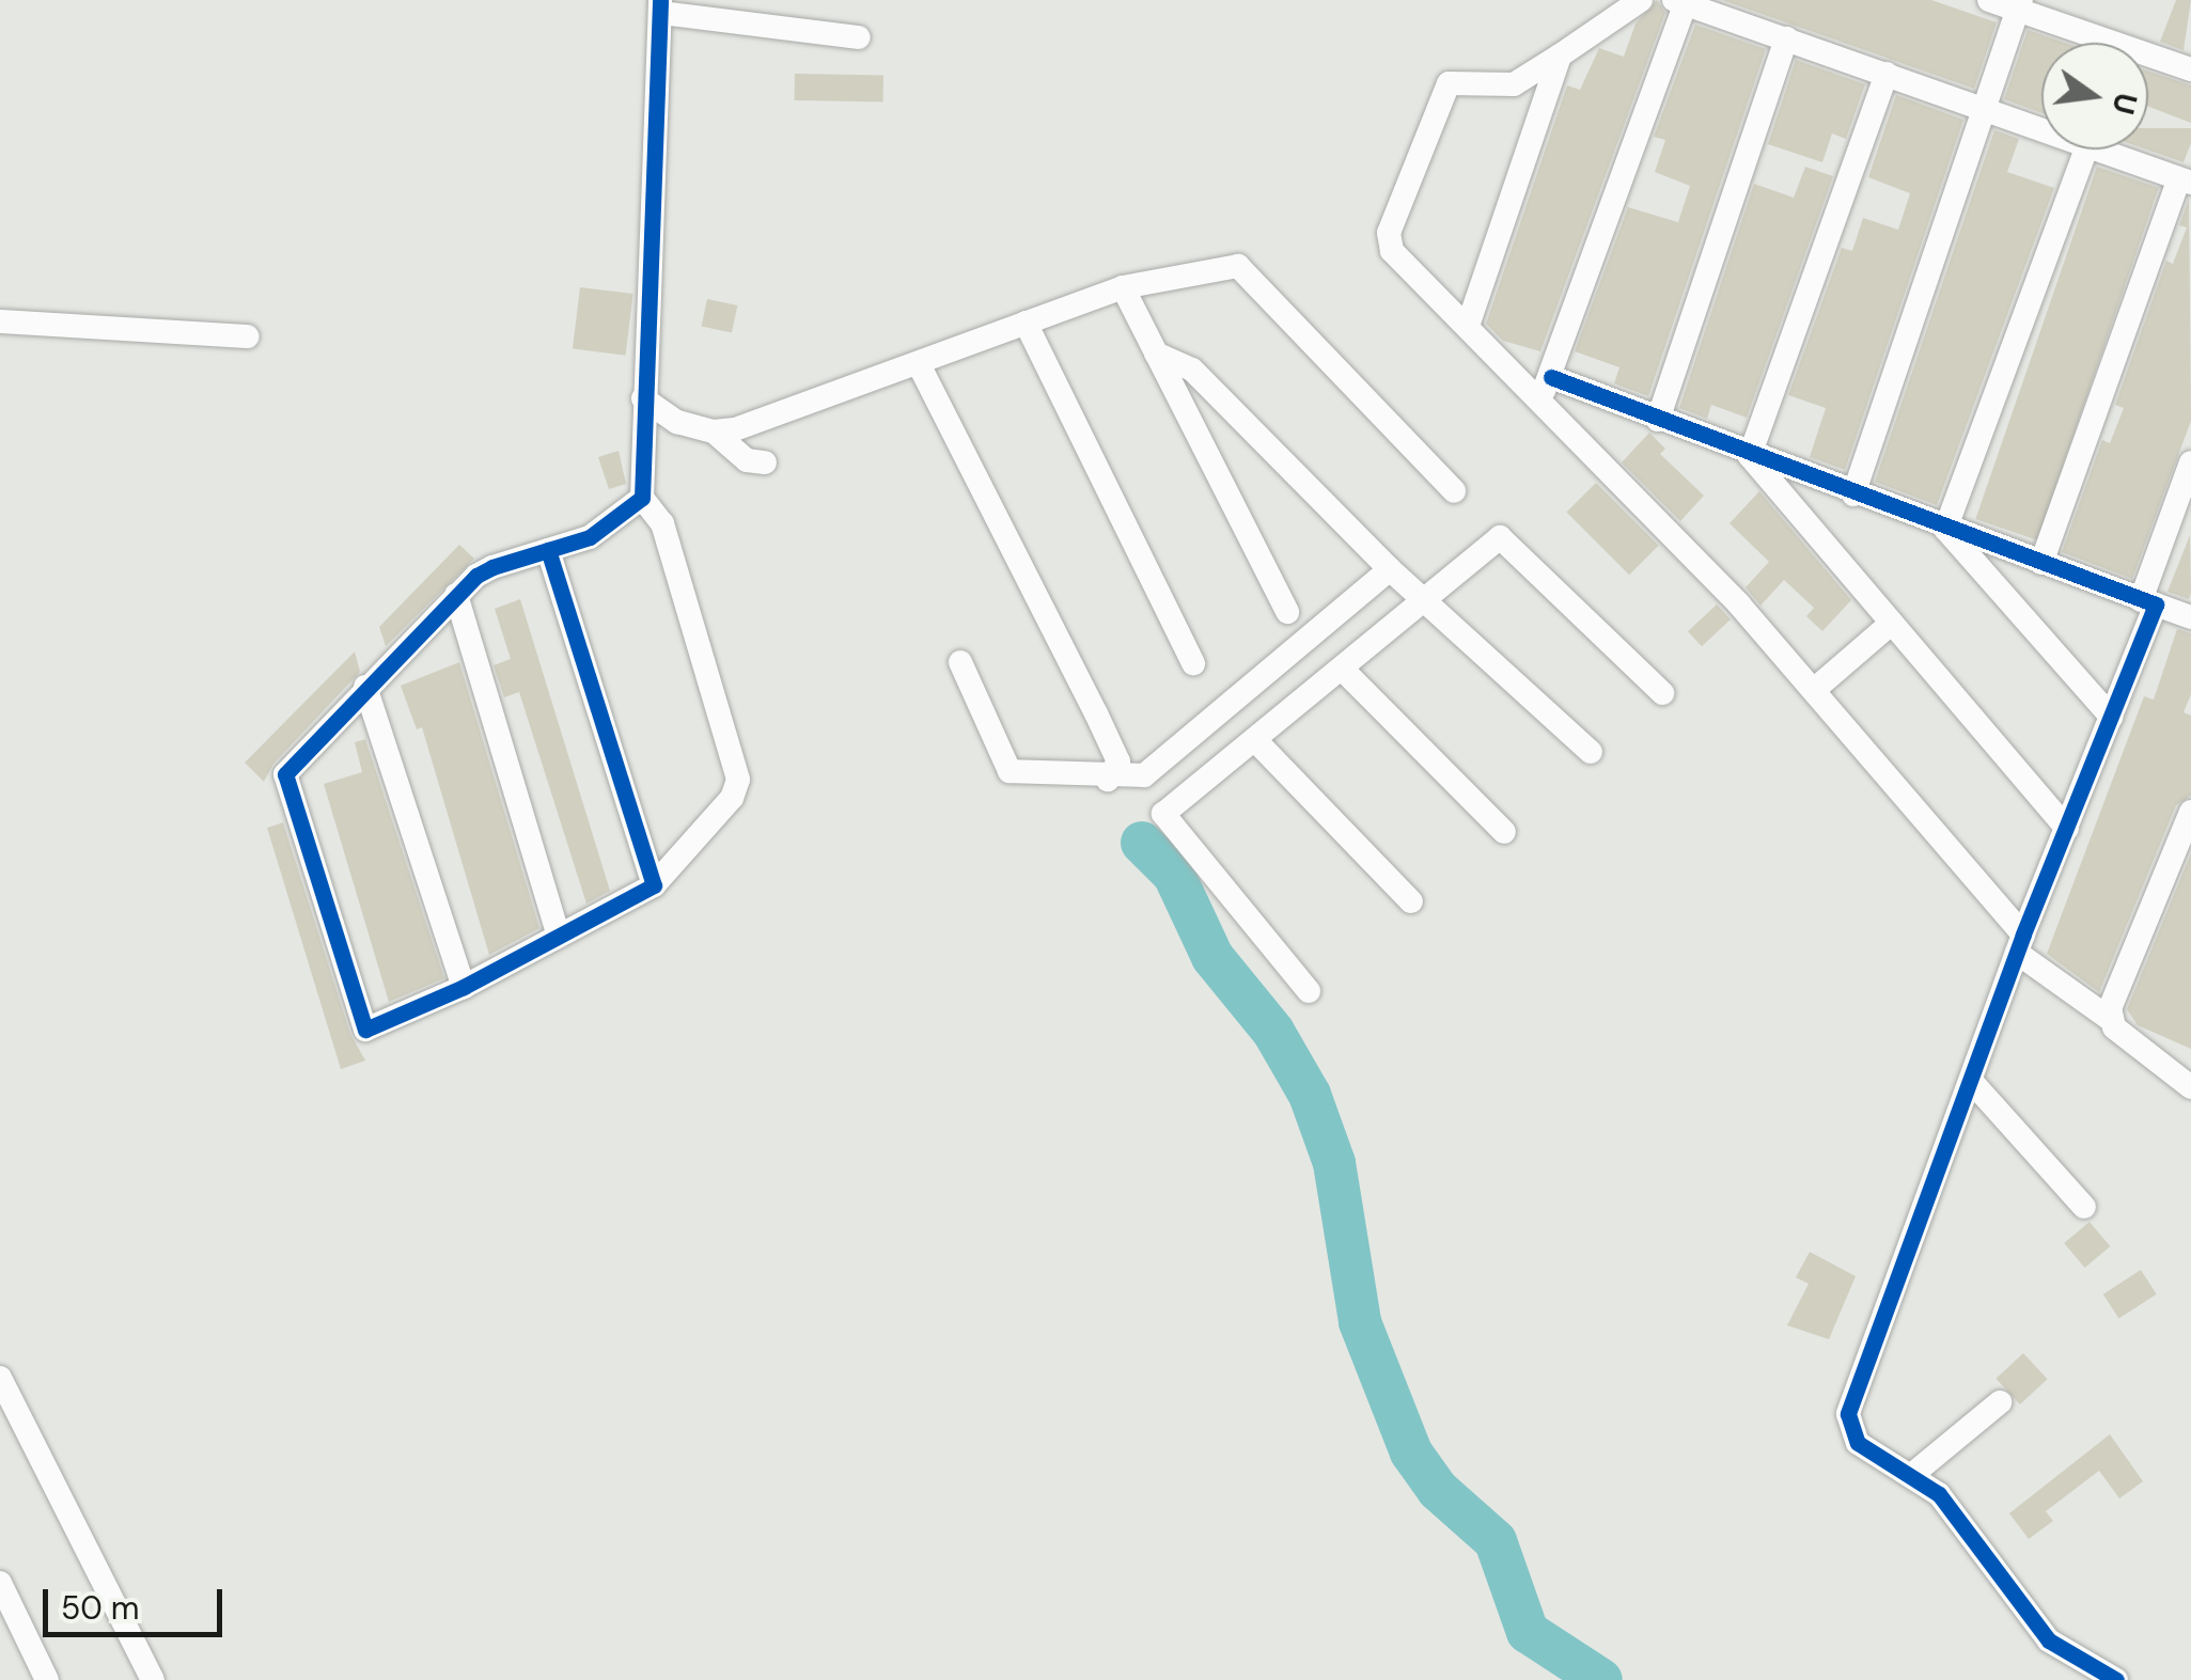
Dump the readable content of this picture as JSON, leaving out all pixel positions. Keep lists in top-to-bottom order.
{
  "scale_bar": "50 m",
  "north": "right"
}
